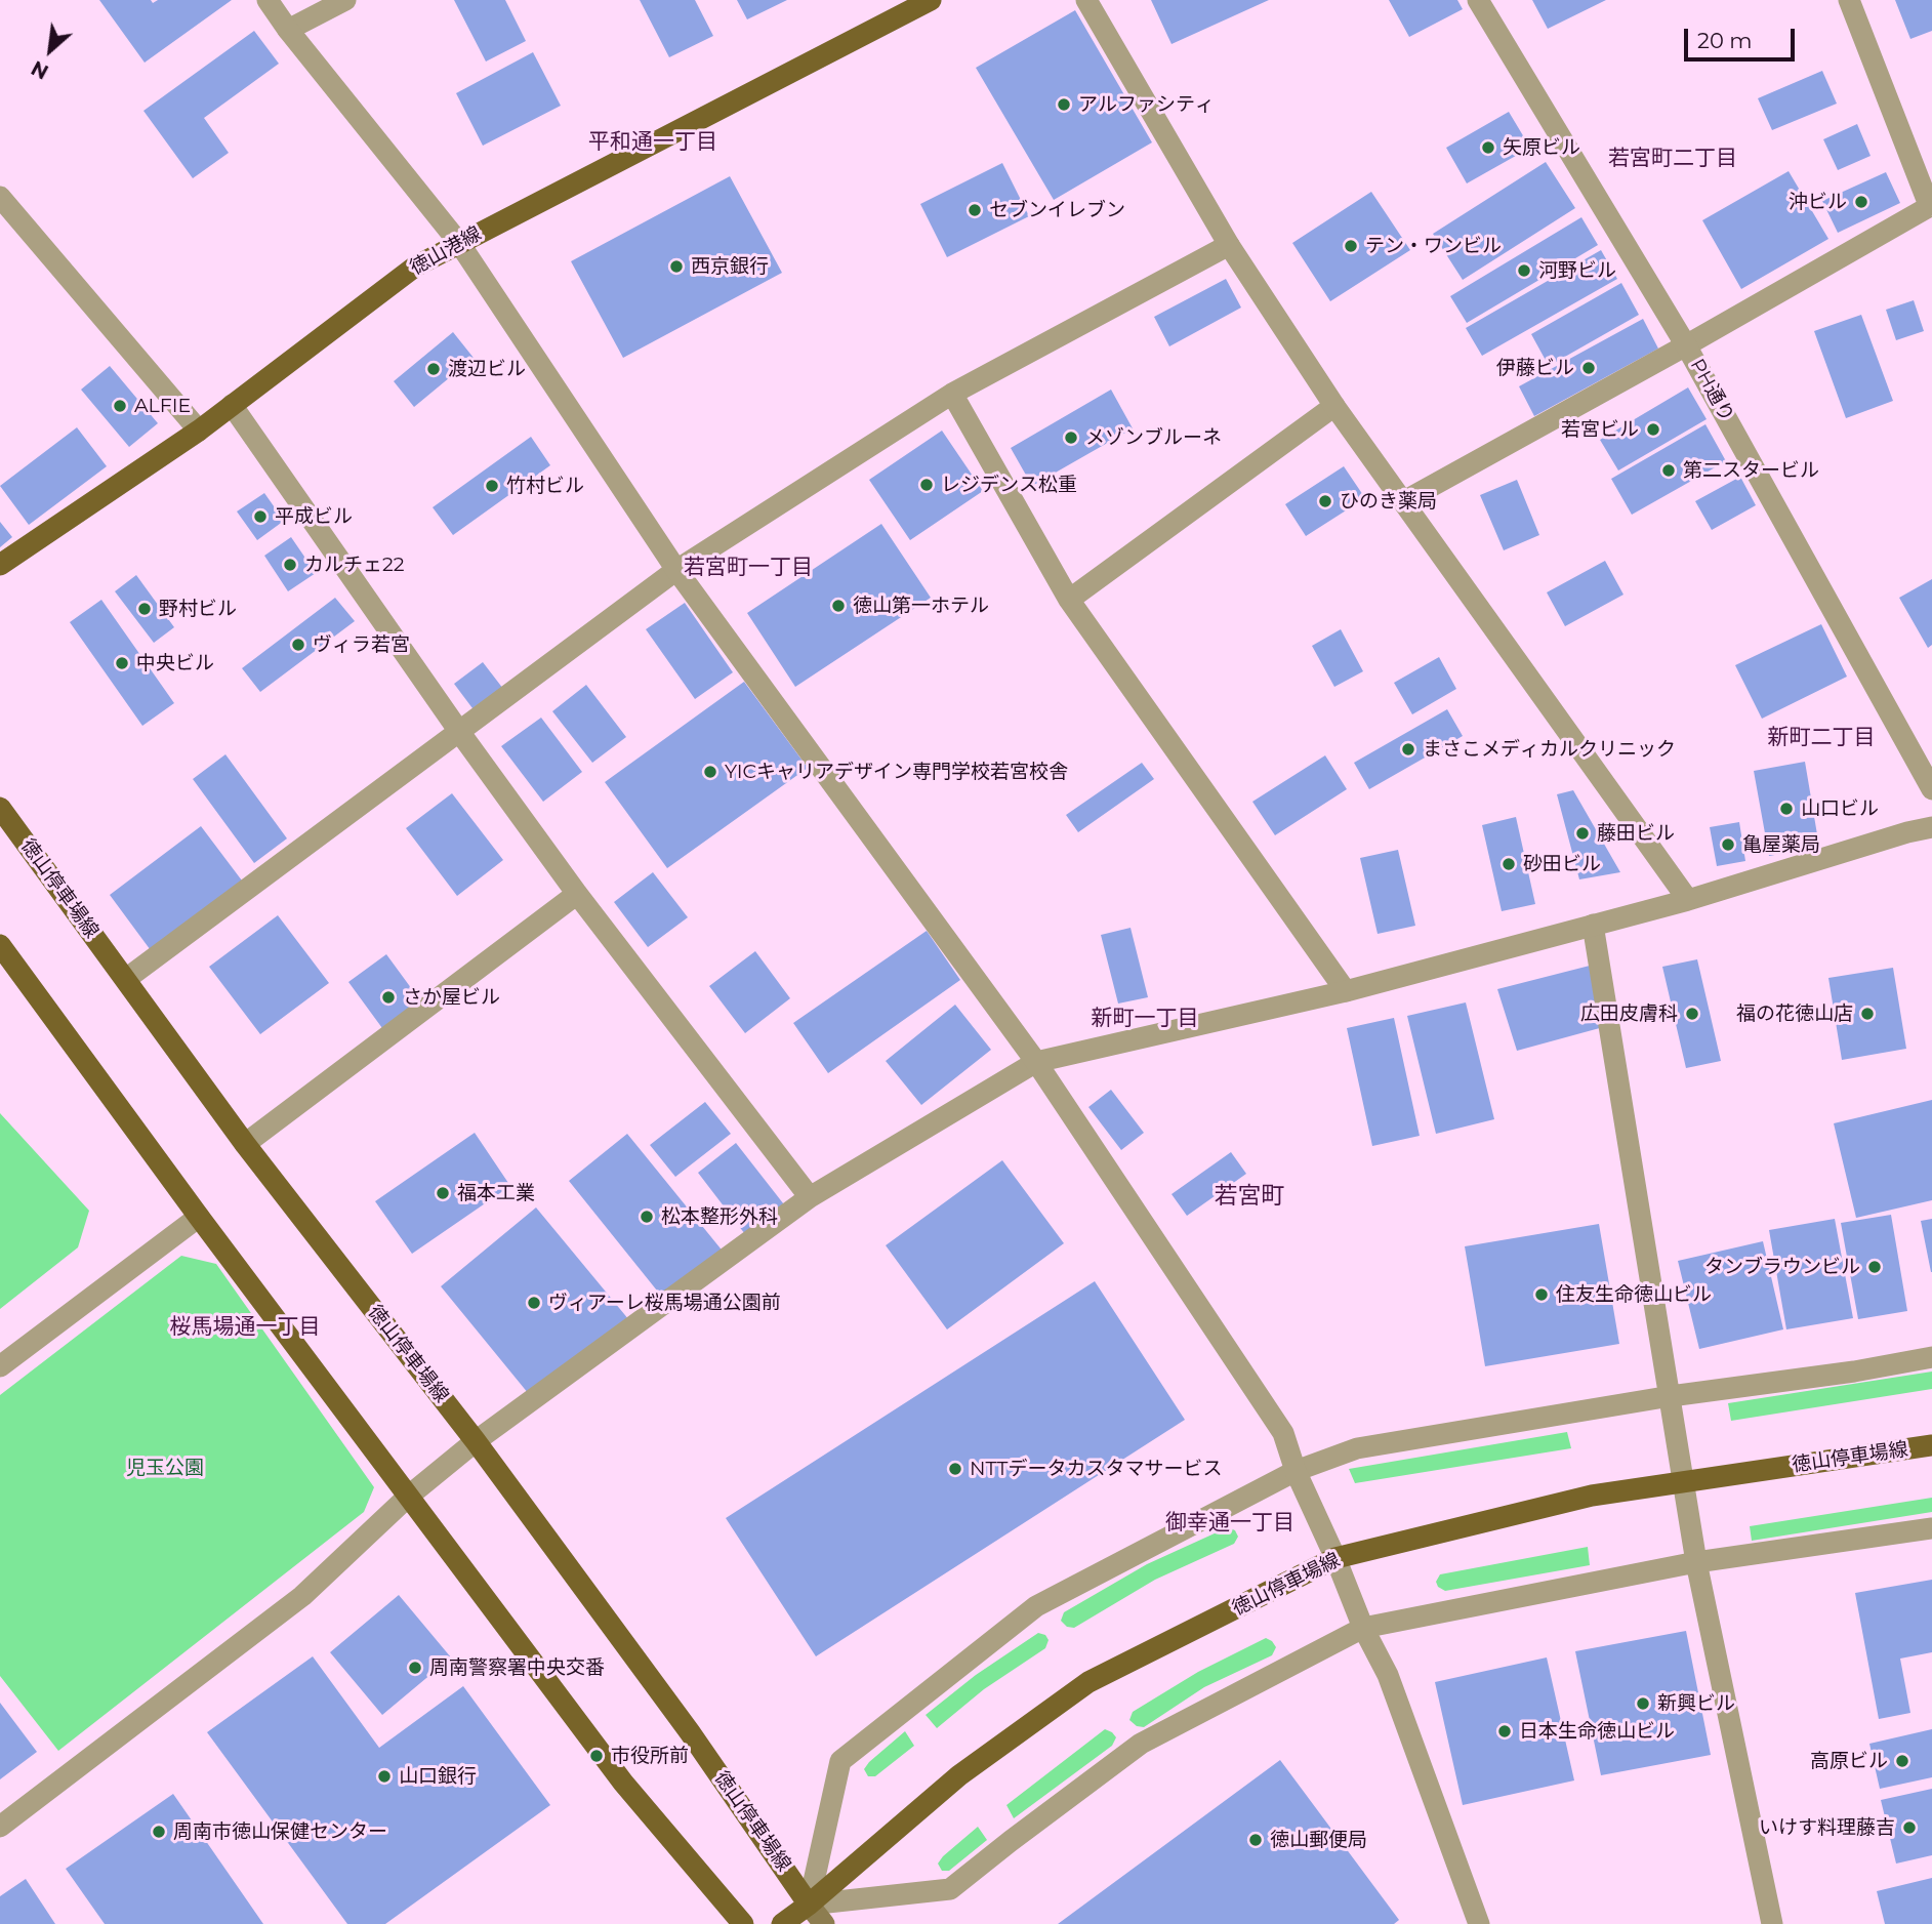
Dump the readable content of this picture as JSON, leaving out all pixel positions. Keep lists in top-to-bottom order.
{
  "streets": {
    "main road": ["徳山港線", "徳山停車場線"],
    "street": ["PH通り"]
  },
  "districts": [
    "平和通一丁目",
    "若宮町二丁目",
    "若宮町一丁目",
    "新町二丁目",
    "新町一丁目",
    "若宮町",
    "桜馬場通一丁目",
    "御幸通一丁目"
  ],
  "parks": ["児玉公園"],
  "places": [
    "アルファシティ",
    "矢原ビル",
    "沖ビル",
    "セブンイレブン",
    "テン・ワンビル",
    "西京銀行",
    "河野ビル",
    "伊藤ビル",
    "渡辺ビル",
    "ALFIE",
    "若宮ビル",
    "メゾンブルーネ",
    "第二スタービル",
    "レジデンス松重",
    "竹村ビル",
    "ひのき薬局",
    "平成ビル",
    "カルチェ22",
    "徳山第一ホテル",
    "野村ビル",
    "ヴィラ若宮",
    "中央ビル",
    "まさこメディカルクリニック",
    "YICキャリアデザイン専門学校若宮校舎",
    "山口ビル",
    "藤田ビル",
    "亀屋薬局",
    "砂田ビル",
    "さか屋ビル",
    "広田皮膚科",
    "福の花徳山店",
    "福本工業",
    "松本整形外科",
    "タンブラウンビル",
    "住友生命徳山ビル",
    "ヴィアーレ桜馬場通公園前",
    "NTTデータカスタマサービス",
    "周南警察署中央交番",
    "新興ビル",
    "日本生命徳山ビル",
    "市役所前",
    "高原ビル",
    "山口銀行",
    "いけす料理藤吉",
    "周南市徳山保健センター",
    "徳山郵便局"
  ],
  "scale_bar": "20 m",
  "north": "bottom left"
}
